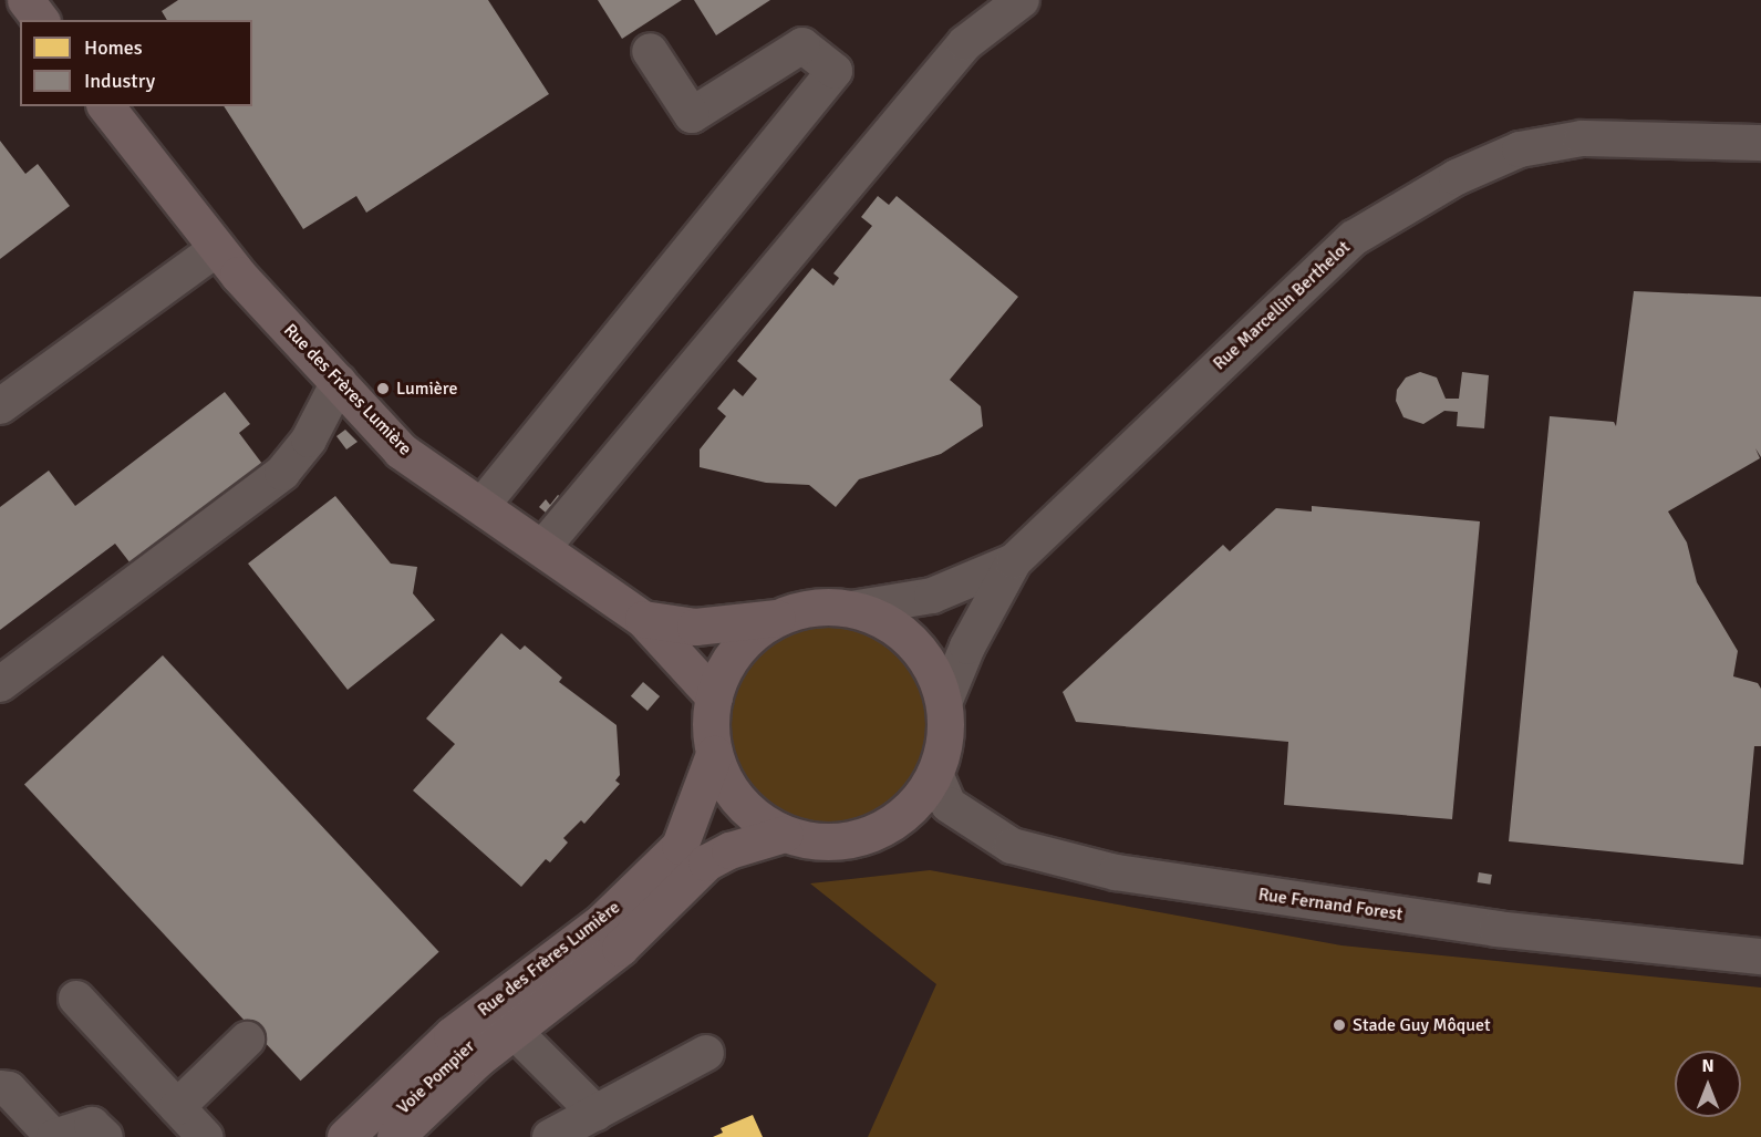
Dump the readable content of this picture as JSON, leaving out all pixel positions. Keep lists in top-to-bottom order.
{
  "streets": {
    "main road": ["Rue des Frères Lumière"],
    "street": ["Rue Marcellin Berthelot", "Rue Fernand Forest", "Voie Pompier"]
  },
  "crossings": [
    ["Rue Marcellin Berthelot", "Rue des Frères Lumière"],
    ["Rue Marcellin Berthelot", "Rue Fernand Forest"],
    ["Rue des Frères Lumière", "Rue Fernand Forest"],
    ["Rue des Frères Lumière", "Voie Pompier"]
  ],
  "places": ["Lumière", "Stade Guy Môquet"],
  "legend": ["Homes", "Industry"],
  "north": "top"
}
